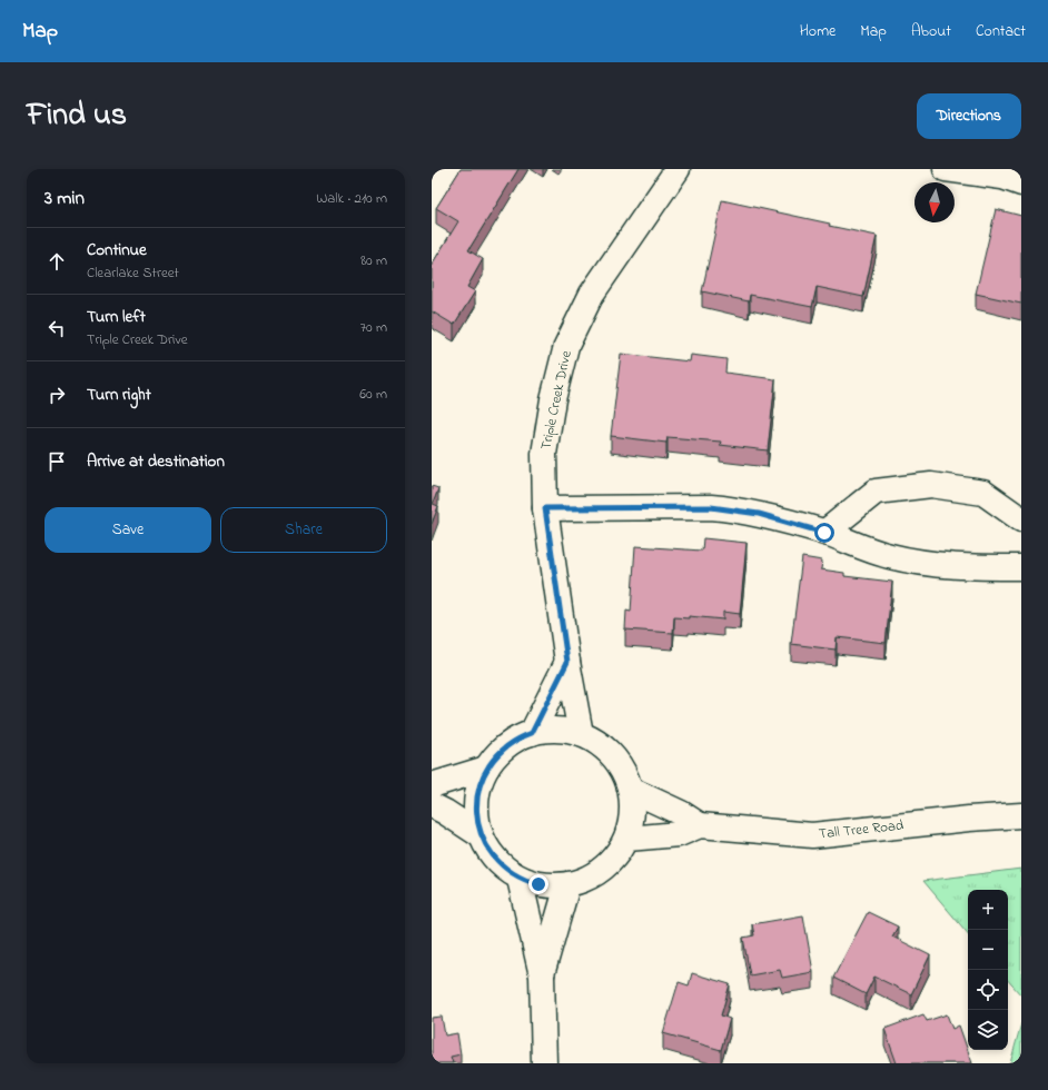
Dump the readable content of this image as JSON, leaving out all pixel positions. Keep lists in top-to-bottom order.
{
  "streets": {
    "street": ["Triple Creek Drive", "Tall Tree Road"]
  },
  "crossings": [
    ["Triple Creek Drive", "Tall Tree Road"]
  ],
  "north": "bottom",
  "page": {
    "header": "Map",
    "nav": [
      "Home",
      "Map",
      "About",
      "Contact"
    ],
    "title": "Find us",
    "buttons": [
      "Directions",
      ["Save", "Share"]
    ],
    "heading": ["3 min", "Walk · 210 m"],
    "list": [
      ["Continue", "Clearlake Street", "80 m"],
      ["Turn left", "Triple Creek Drive", "70 m"],
      ["Turn right", "60 m"],
      "Arrive at destination"
    ],
    "map_buttons": ["+", "−"]
  }
}
